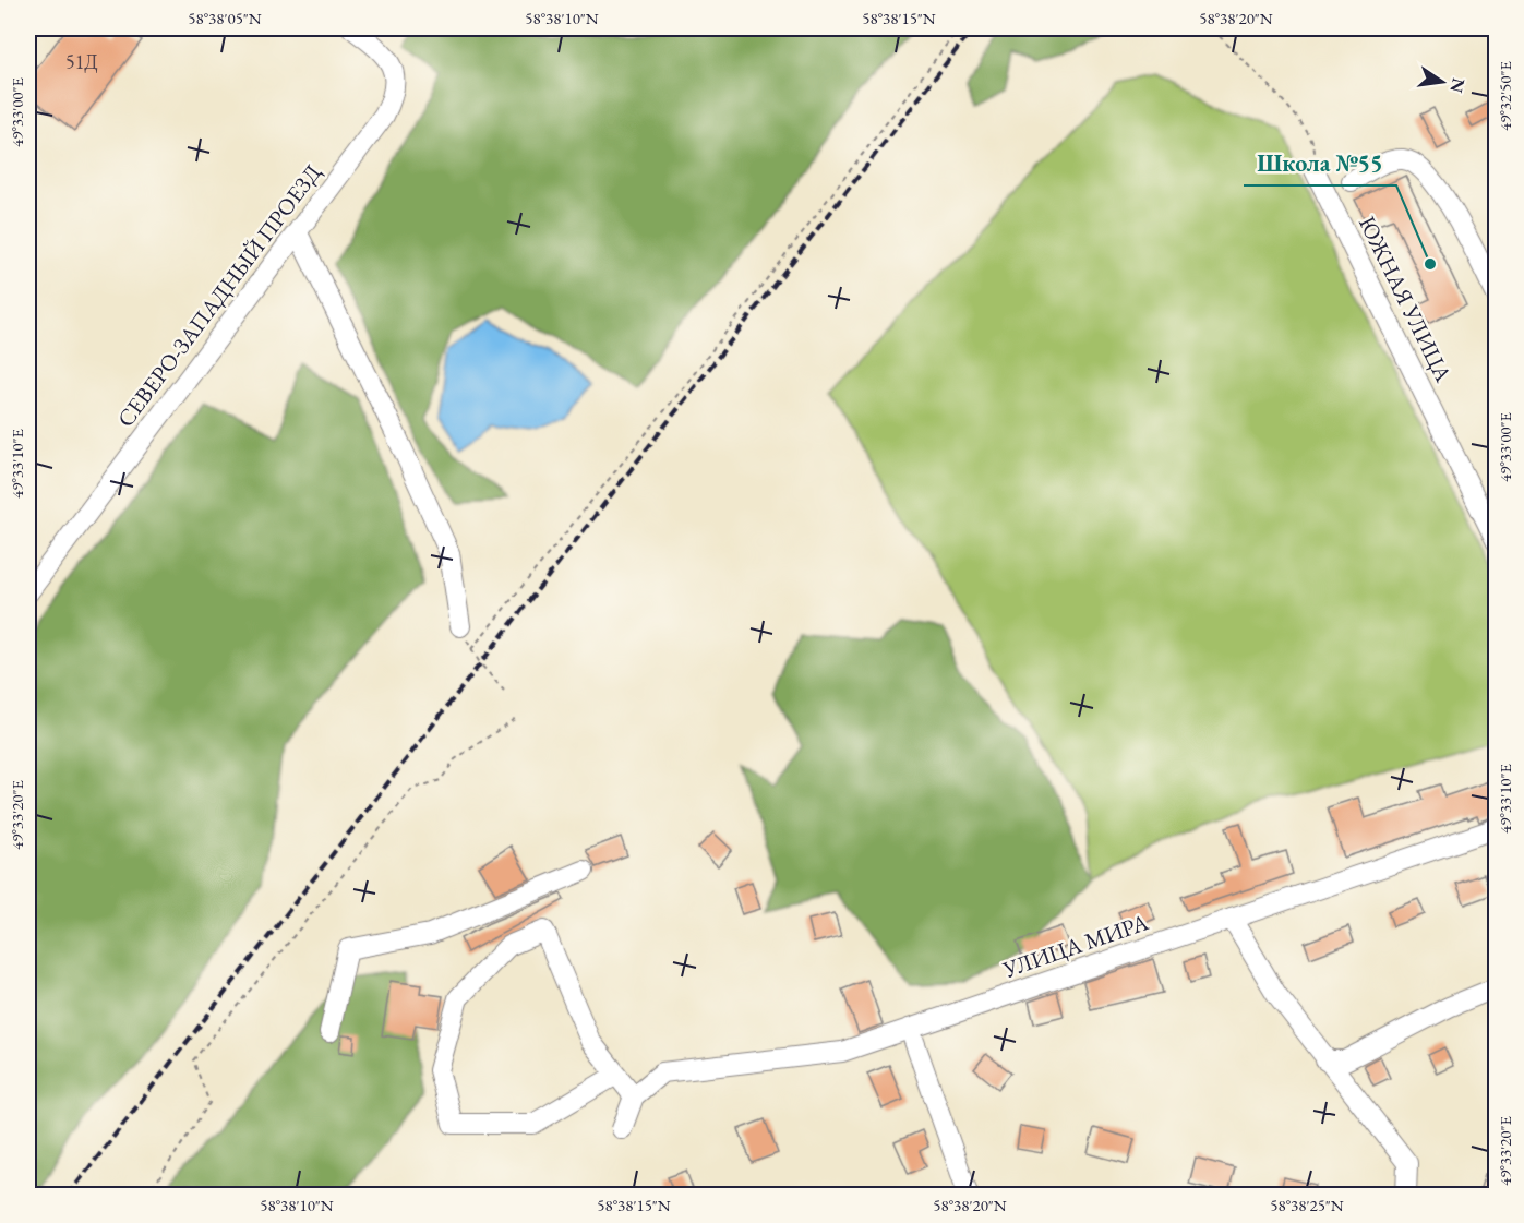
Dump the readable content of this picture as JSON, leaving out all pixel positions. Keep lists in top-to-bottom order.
{
  "streets": {
    "street": ["СЕВЕРО-ЗАПАДНЫЙ ПРОЕЗД", "ЮЖНАЯ УЛИЦА", "УЛИЦА МИРА"]
  },
  "places": ["Школа №55"],
  "house_numbers": ["51Д"],
  "north": "right",
  "coordinates": [
    "58°38'05\"N",
    "58°38'10\"N",
    "58°38'15\"N",
    "58°38'20\"N",
    "49°32'50\"E",
    "49°33'00\"E",
    "49°33'10\"E",
    "49°33'20\"E",
    "58°38'25\"N"
  ]
}
